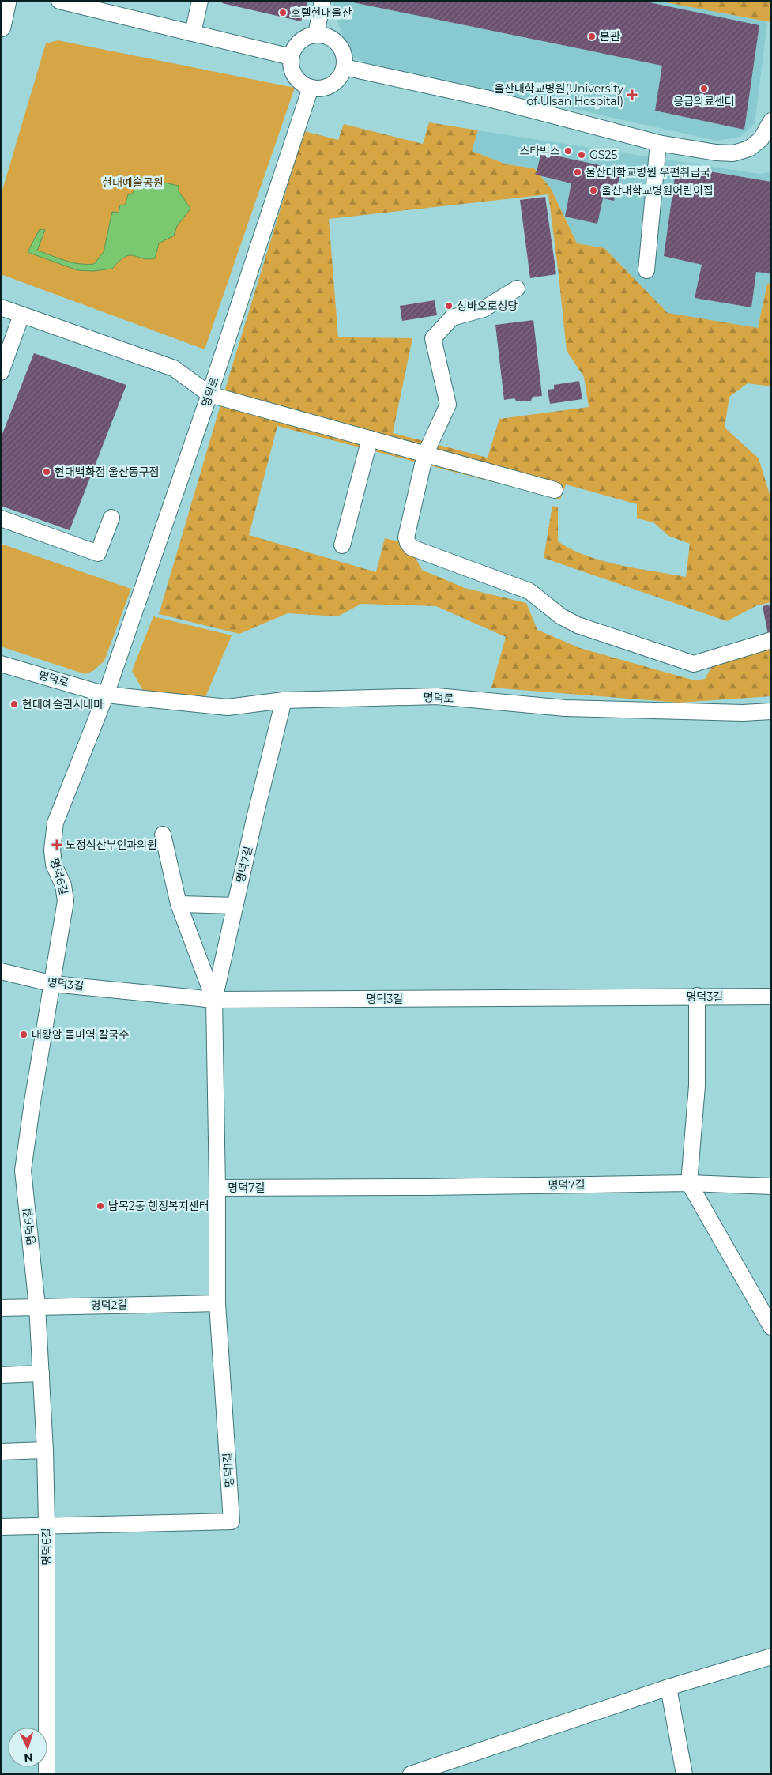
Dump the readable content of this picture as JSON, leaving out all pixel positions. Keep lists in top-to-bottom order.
{
  "streets": {
    "street": [
      "명덕로",
      "명덕7길",
      "명덕6길",
      "명덕3길",
      "명덕2길",
      "명덕1길"
    ]
  },
  "crossings": [
    ["명덕로", "명덕7길"],
    ["명덕로", "명덕6길"],
    ["명덕7길", "명덕3길"],
    ["명덕7길", "명덕1길"],
    ["명덕6길", "명덕3길"],
    ["명덕6길", "명덕2길"],
    ["명덕6길", "명덕1길"],
    ["명덕2길", "명덕1길"]
  ],
  "parks": ["현대예술공원"],
  "places": {
    "other": [
      "호텔현대울산",
      "본관",
      "응급의료센터",
      "스타벅스",
      "GS25",
      "울산대학교병원 우편취급국",
      "울산대학교병원어린이집",
      "성바오로성당",
      "현대백화점 울산동구점",
      "현대예술관시네마",
      "대왕암 돌미역 칼국수",
      "남목2동 행정복지센터"
    ],
    "health": ["울산대학교병원(University of Ulsan Hospital)", "노정석산부인과의원"]
  },
  "north": "bottom"
}
